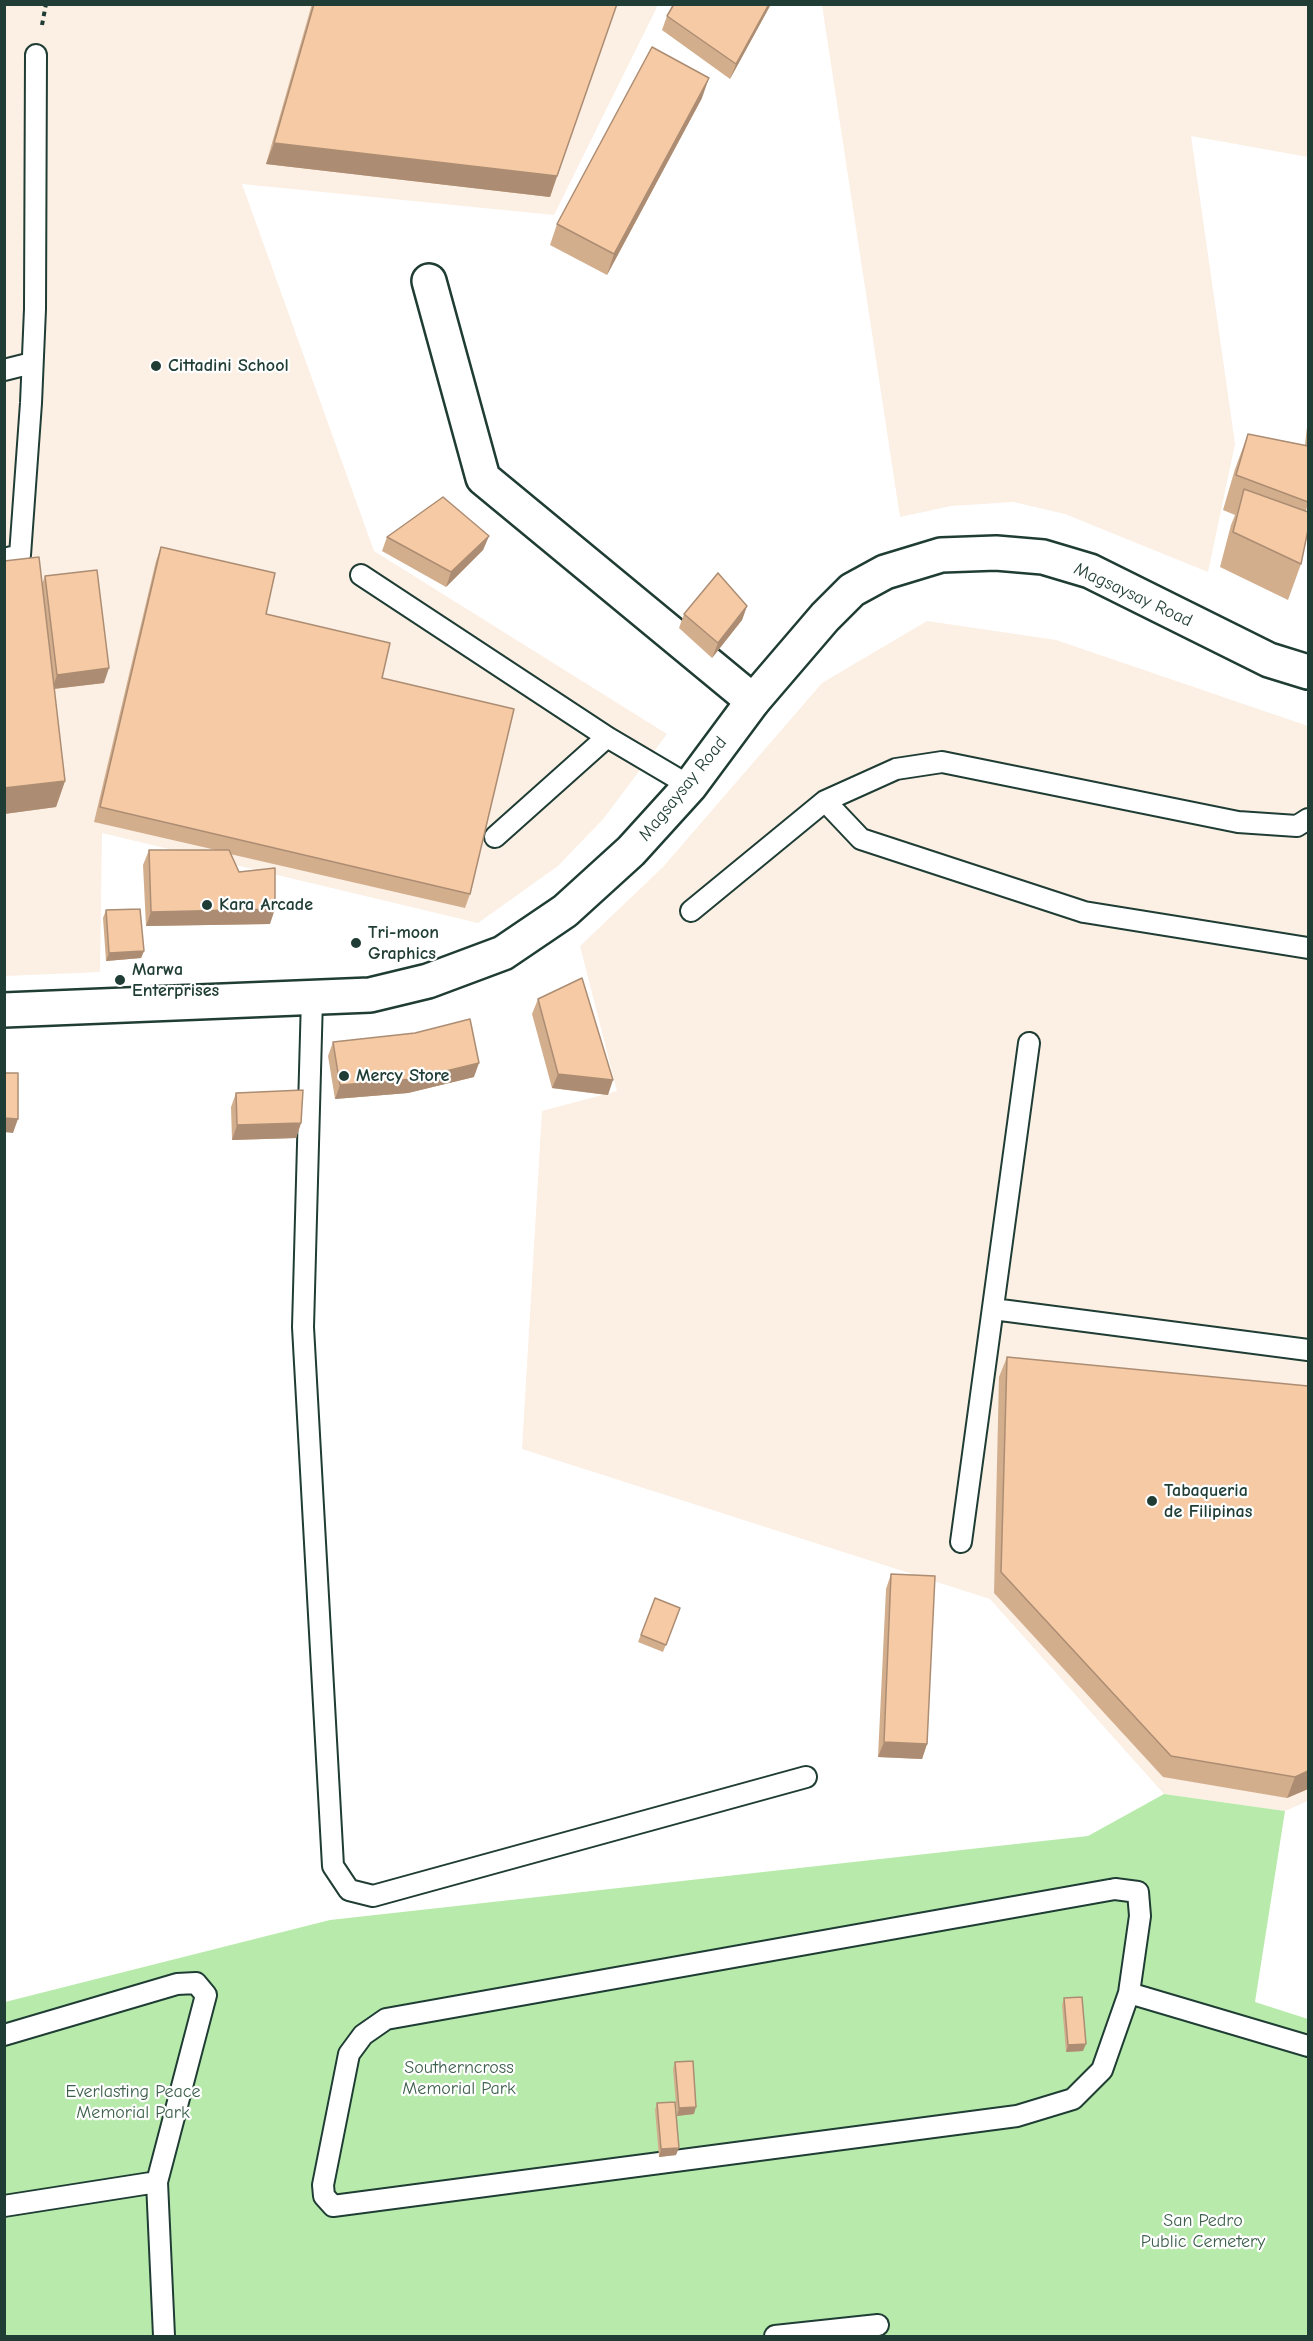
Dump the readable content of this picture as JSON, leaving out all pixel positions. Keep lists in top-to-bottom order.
{
  "streets": {
    "main road": ["Magsaysay Road"]
  },
  "parks": ["Southerncross Memorial Park", "Everlasting Peace Memorial Park", "San Pedro Public Cemetery"],
  "places": [
    "Cittadini School",
    "Kara Arcade",
    "Tri-moon Graphics",
    "Marwa Enterprises",
    "Mercy Store",
    "Tabaqueria de Filipinas"
  ]
}
